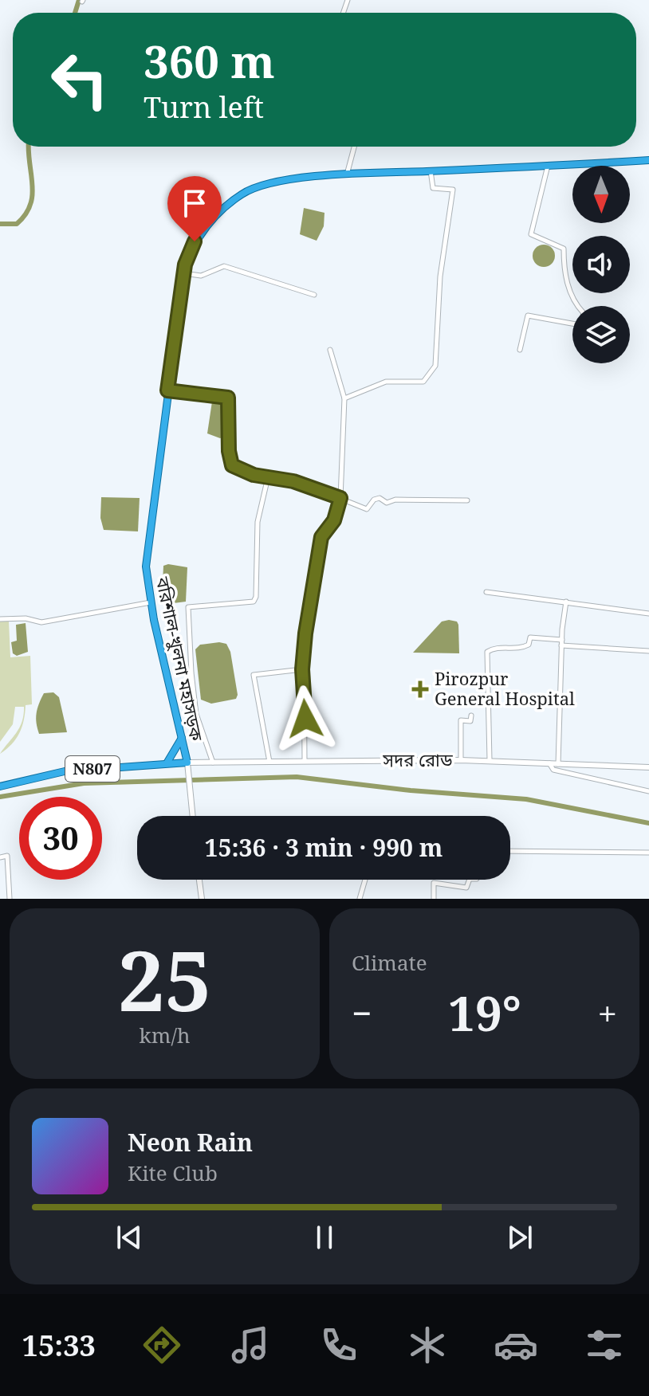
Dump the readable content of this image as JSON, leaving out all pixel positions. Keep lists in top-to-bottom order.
{
  "streets": {
    "highway": ["বরিশাল-খুলনা মহাসড়ক", "N807"],
    "street": ["সদর রোড"]
  },
  "crossings": [
    ["বরিশাল-খুলনা মহাসড়ক", "সদর রোড"]
  ],
  "places": {
    "health": ["Pirozpur General Hospital"]
  },
  "north": "bottom",
  "page": {
    "turn": ["360 m", "Turn left"],
    "limit": "30",
    "trip": "15:36 · 3 min · 990 m",
    "tile": [
      ["25", "km/h"],
      "Climate"
    ],
    "heat": ["−", "19°", "+"],
    "song": ["Neon Rain", "Kite Club"],
    "tabs": "15:33"
  }
}
